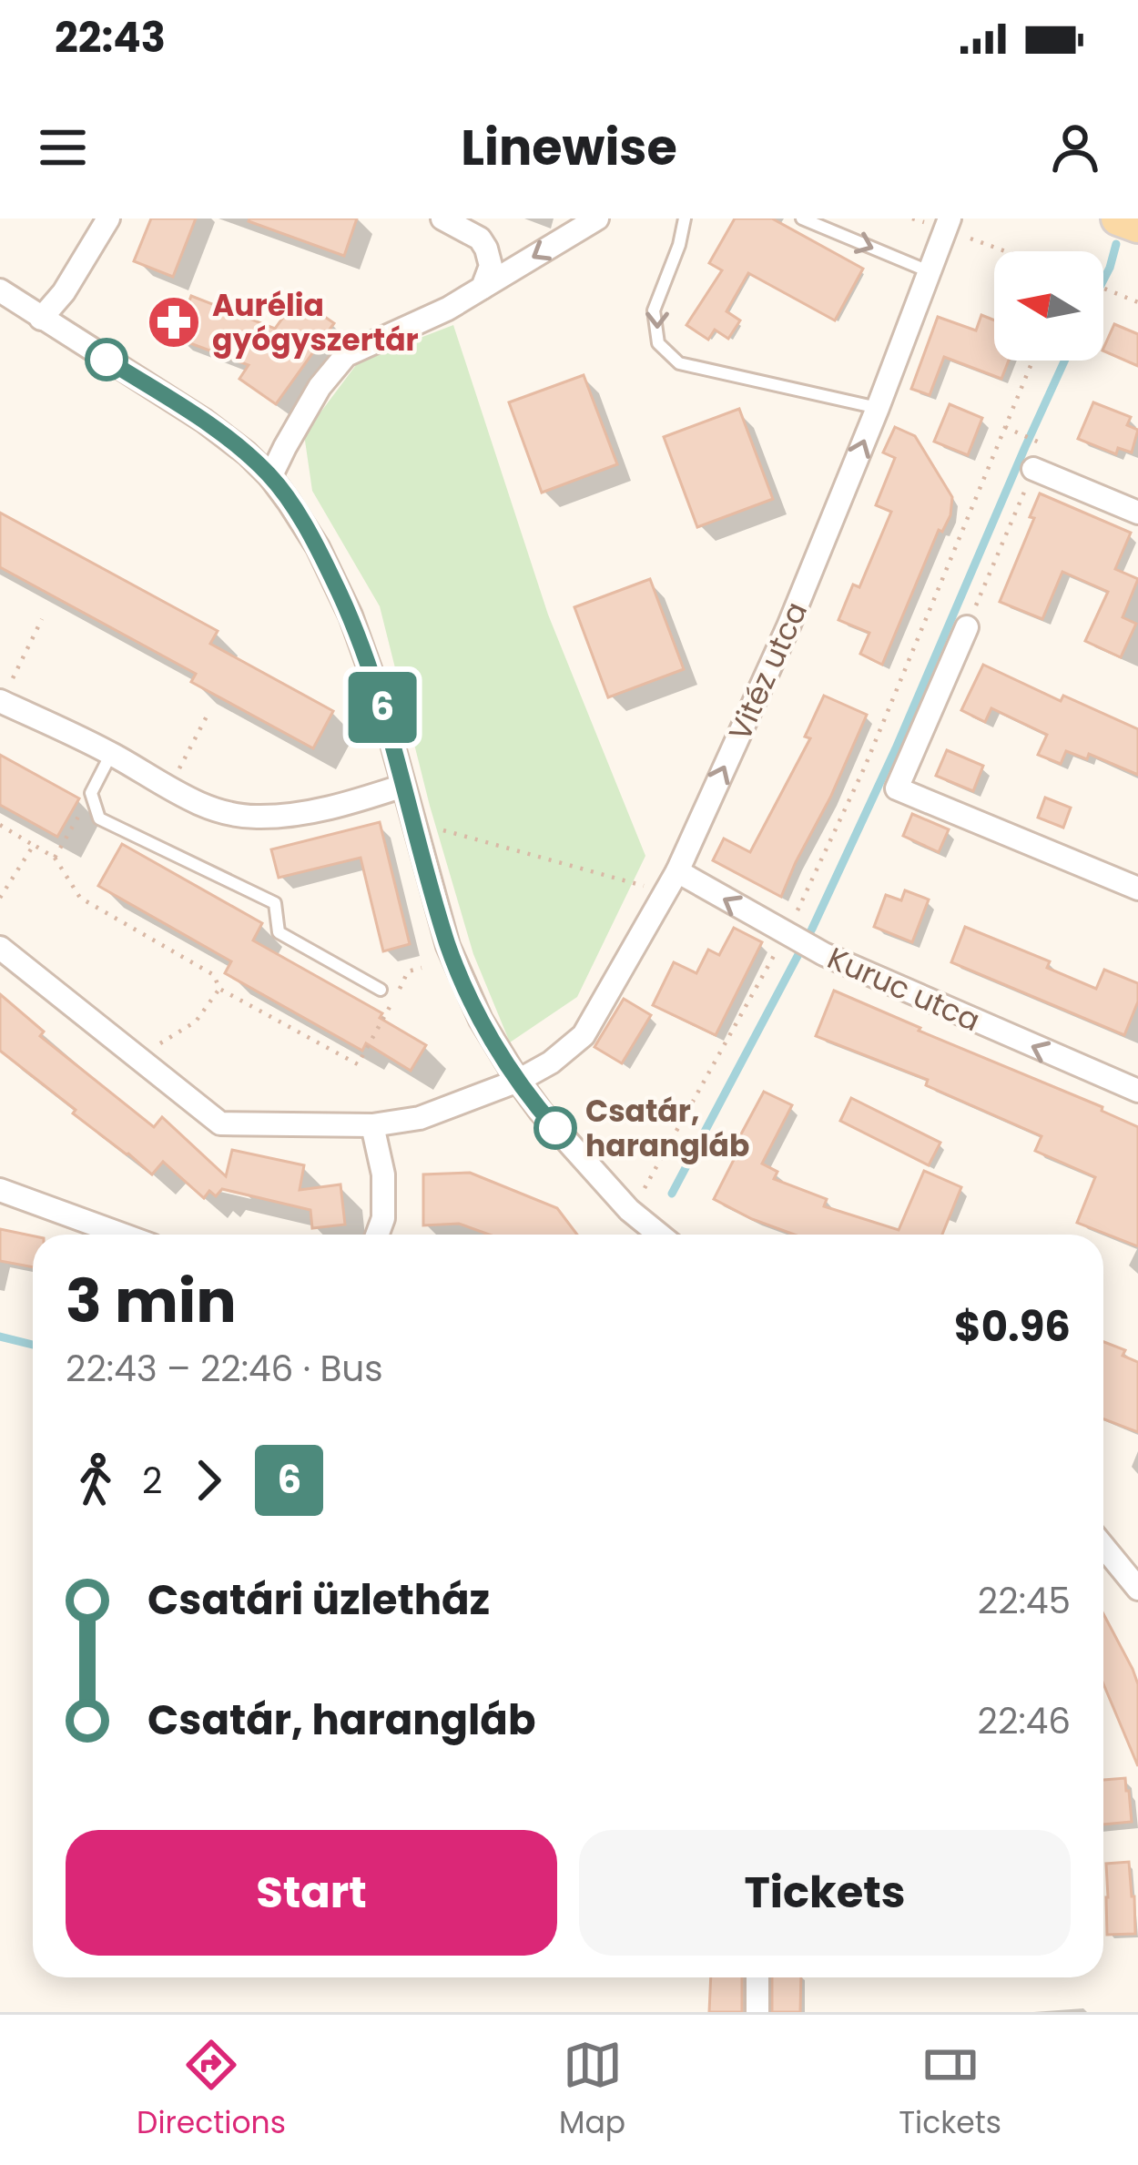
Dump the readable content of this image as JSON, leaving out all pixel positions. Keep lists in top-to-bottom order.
{
  "streets": {
    "street": ["Vitéz utca", "Kuruc utca"]
  },
  "crossings": [
    ["Vitéz utca", "Kuruc utca"]
  ],
  "one_way": ["Kuruc utca"],
  "places": {
    "pharmacy": ["Aurélia gyógyszertár"],
    "other": ["Csatár, harangláb"]
  },
  "lines": ["bus line 6"],
  "north": "left",
  "page": {
    "status": "22:43",
    "header": "Linewise",
    "on_map": "6",
    "heading": ["3 min", "22:43 – 22:46 · Bus", "$0.96"],
    "legs": ["2", "6"],
    "list": [
      {
        "name": "Csatári üzletház",
        "value": "22:45"
      },
      {
        "name": "Csatár, harangláb",
        "value": "22:46"
      }
    ],
    "buttons": ["Start", "Tickets"],
    "tabs": ["Directions", "Map", "Tickets"]
  }
}
